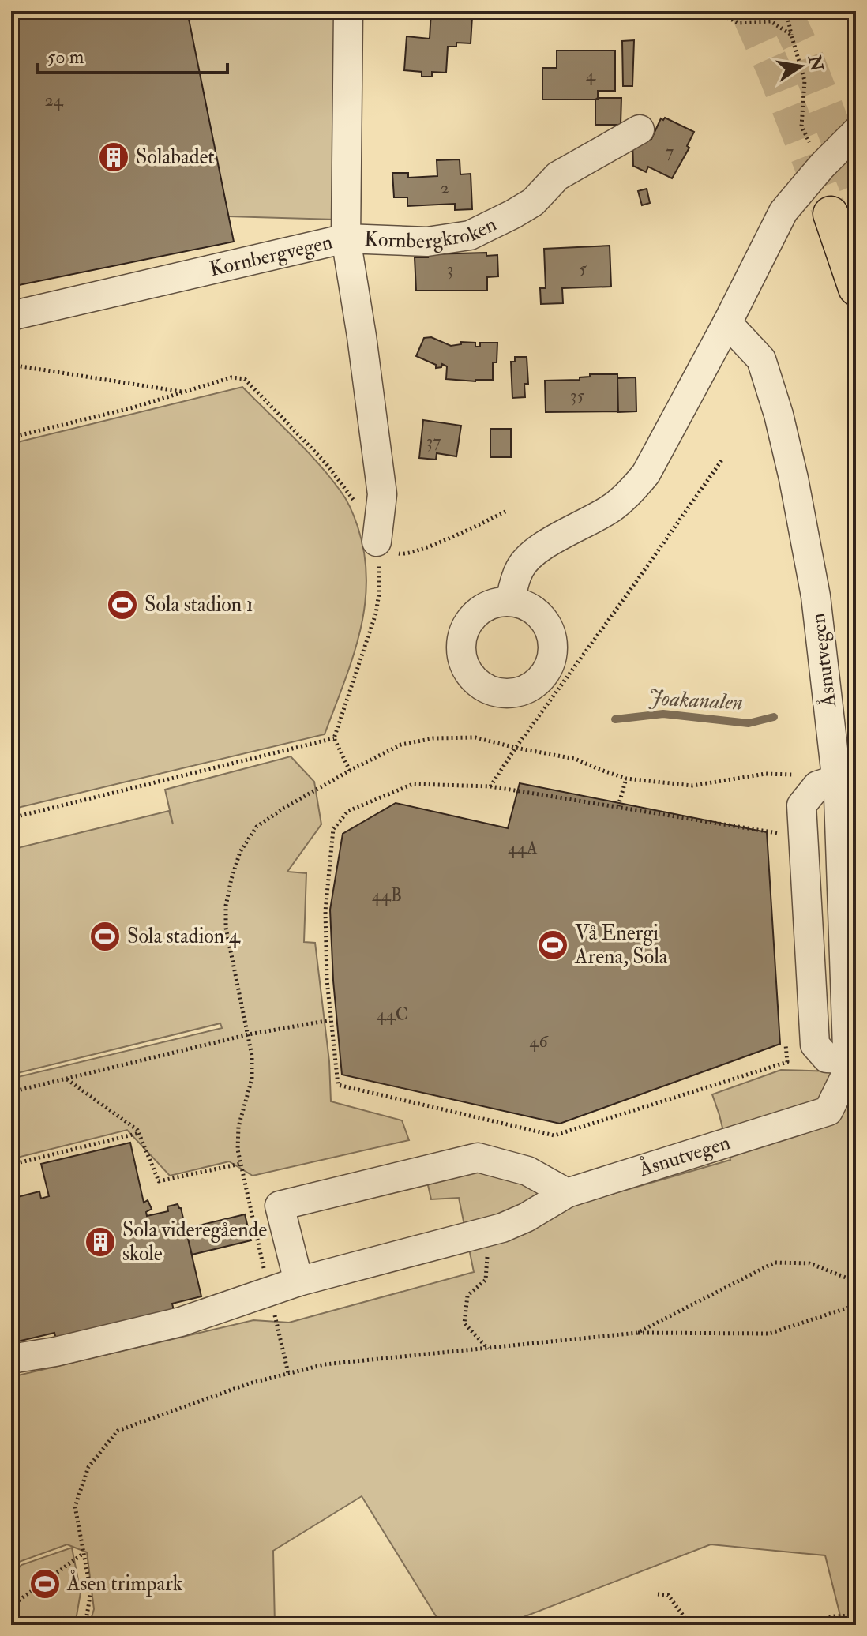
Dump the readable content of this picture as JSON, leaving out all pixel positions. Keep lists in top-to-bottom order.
{
  "streets": {
    "street": ["Kornbergkroken", "Kornbergvegen", "Åsnutvegen"]
  },
  "crossings": [
    ["Kornbergkroken", "Kornbergvegen"]
  ],
  "water": ["Joakanalen"],
  "places": {
    "building": ["Solabadet", "Sola videregående skole"],
    "sports": [
      "Sola stadion 1",
      "Sola stadion 4",
      "Vå Energi Arena, Sola",
      "Åsen trimpark"
    ]
  },
  "house_numbers": [
    "4",
    "24",
    "7",
    "2",
    "5",
    "3",
    "35",
    "37",
    "44A",
    "44B",
    "44C",
    "46"
  ],
  "scale_bar": "50 m",
  "north": "right"
}
